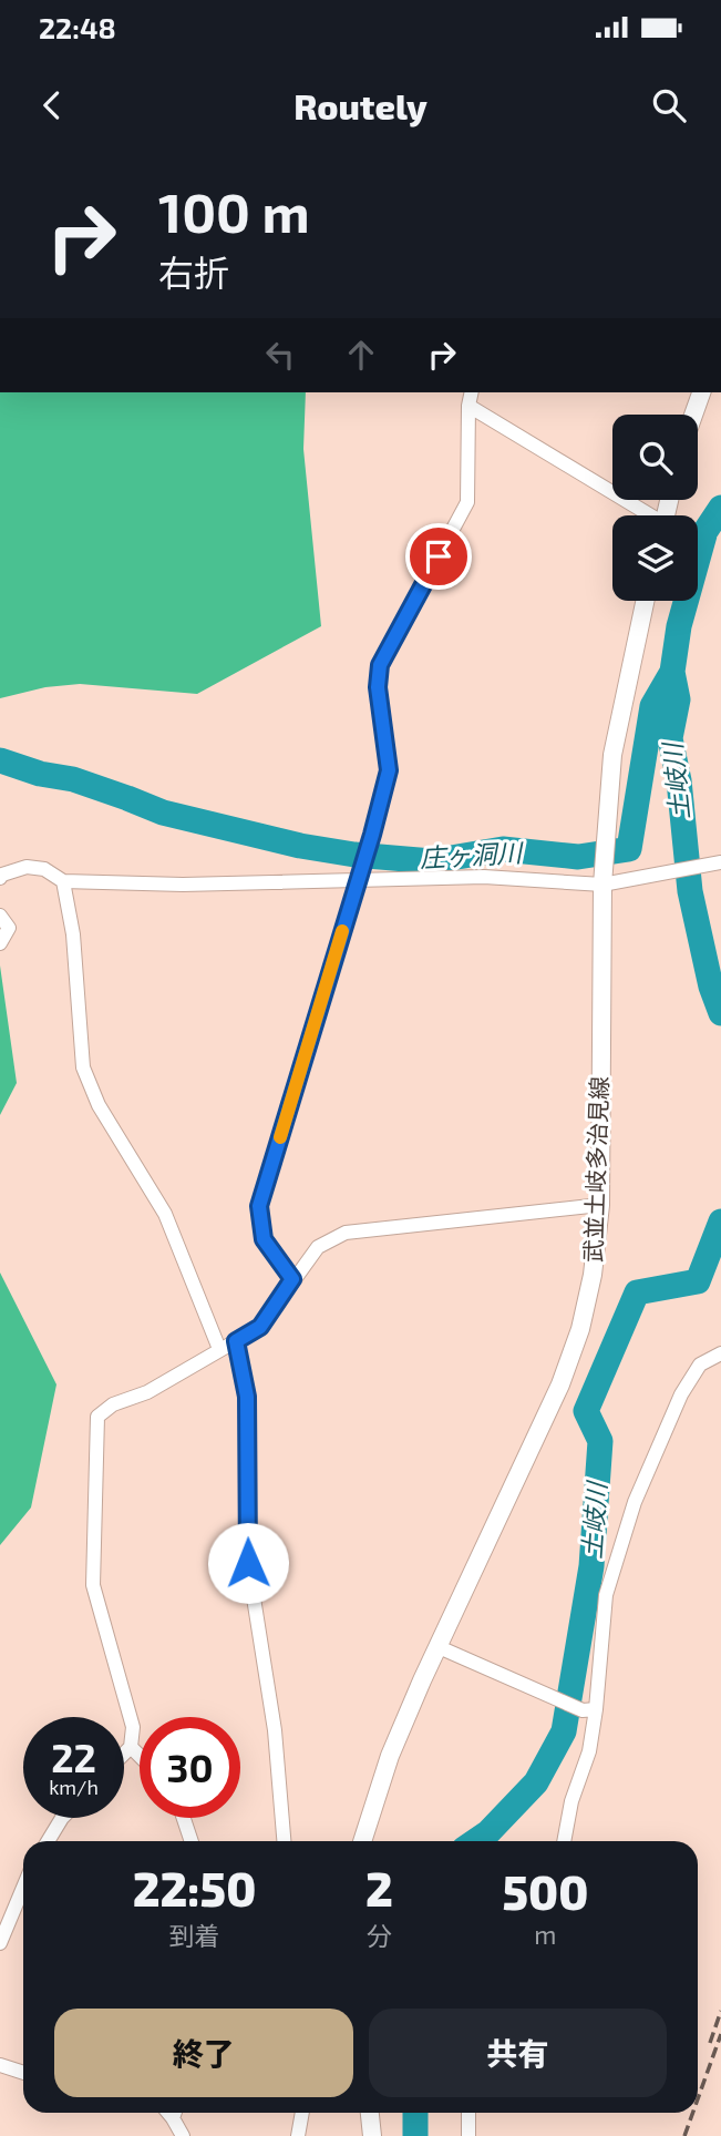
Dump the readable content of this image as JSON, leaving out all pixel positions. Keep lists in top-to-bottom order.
{
  "streets": {
    "main road": ["武並土岐多治見線"]
  },
  "water": ["土岐川", "庄ヶ洞川"],
  "page": {
    "status": "22:48",
    "header": "Routely",
    "turn": ["100 m", "右折"],
    "speed": "22 km/h",
    "limit": "30",
    "eta": [
      "22:50",
      "到着",
      "2",
      "分",
      "500",
      "m"
    ],
    "buttons": ["終了", "共有"]
  }
}
